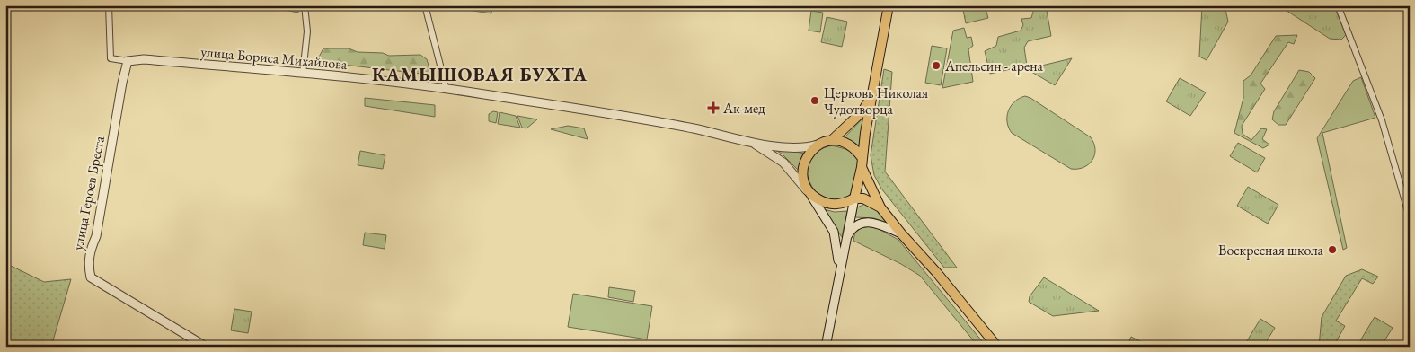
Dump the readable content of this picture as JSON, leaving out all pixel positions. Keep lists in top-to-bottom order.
{
  "streets": {
    "street": ["улица Бориса Михайлова", "улица Героев Бреста"]
  },
  "crossings": [
    ["улица Бориса Михайлова", "улица Героев Бреста"]
  ],
  "districts": ["КАМЫШОВАЯ БУХТА"],
  "places": {
    "other": ["Апельсин - арена", "Церковь Николая Чудотворца", "Воскресная школа"],
    "health": ["Ак-мед"]
  }
}
